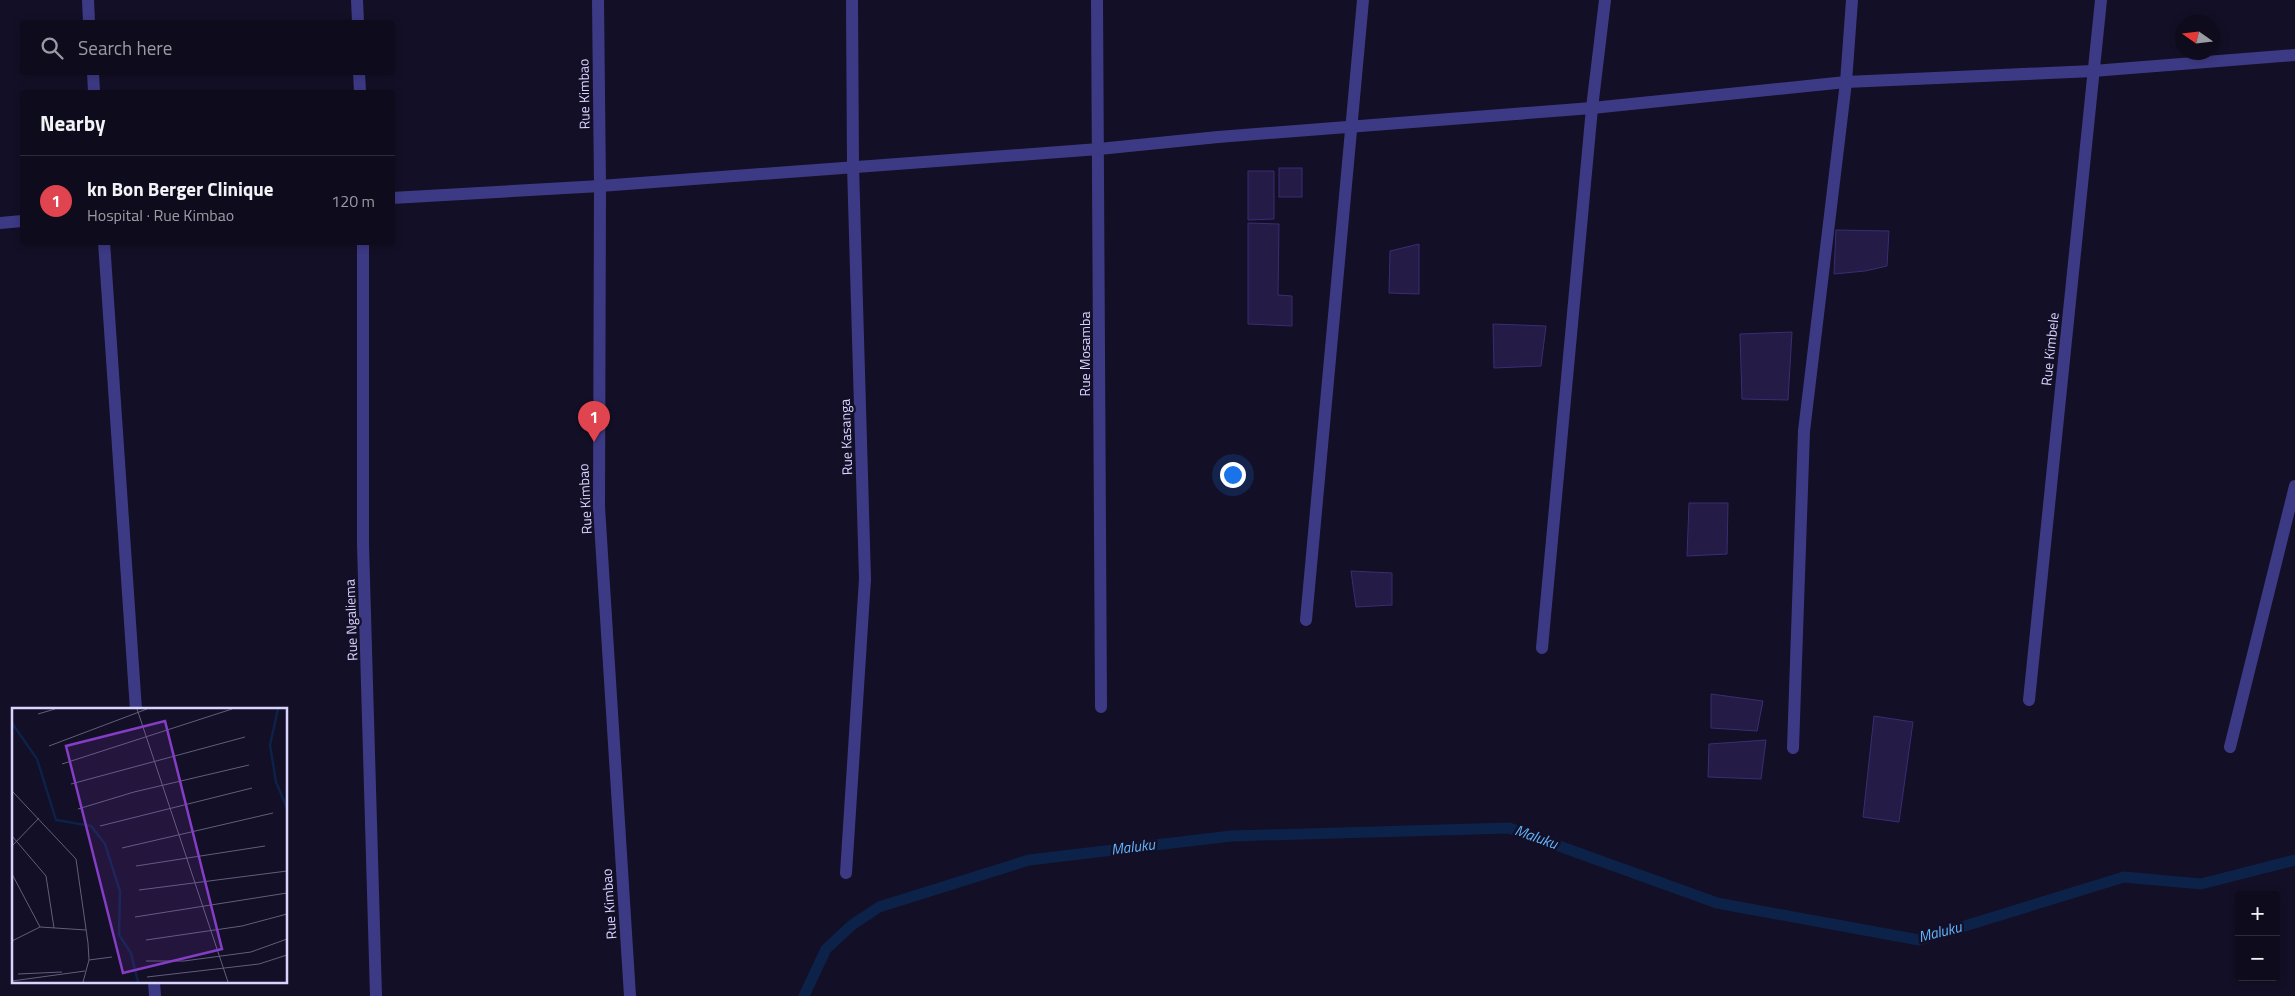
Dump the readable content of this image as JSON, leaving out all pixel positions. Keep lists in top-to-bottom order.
{
  "streets": {
    "street": [
      "Rue Kimbao",
      "Rue Kimbele",
      "Rue Mosamba",
      "Rue Kasanga",
      "Rue Ngaliema"
    ]
  },
  "water": ["Maluku"],
  "north": "left",
  "page": {
    "search": "Search here",
    "heading": "Nearby",
    "list": [
      {
        "mark": "1",
        "name": "kn Bon Berger Clinique",
        "note": "Hospital · Rue Kimbao",
        "value": "120 m"
      }
    ],
    "pins": "1",
    "map_buttons": ["+", "−"]
  }
}
